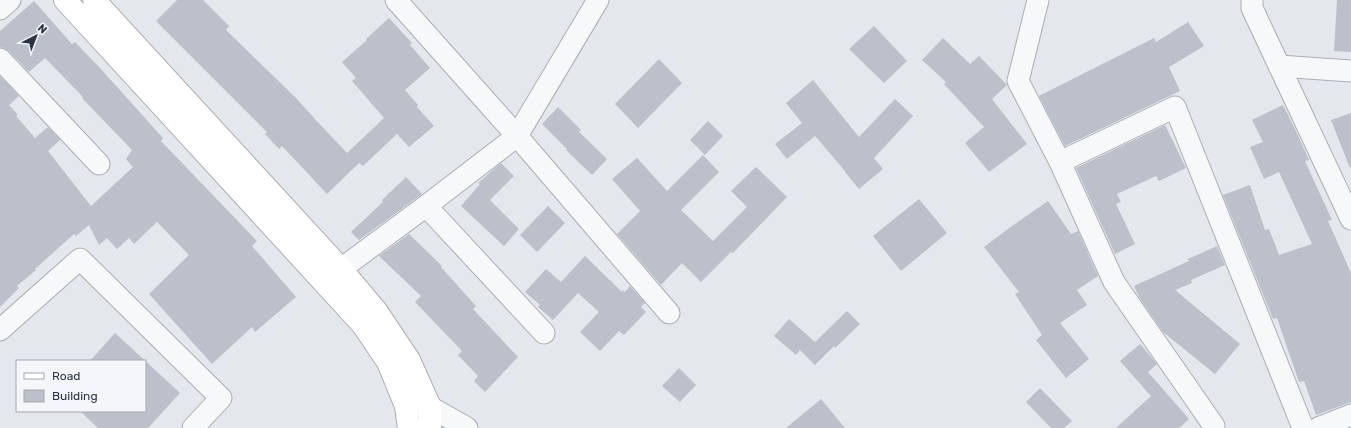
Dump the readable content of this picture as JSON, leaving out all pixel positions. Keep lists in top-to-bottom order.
{
  "legend": ["Road", "Building"],
  "north": "top right"
}
